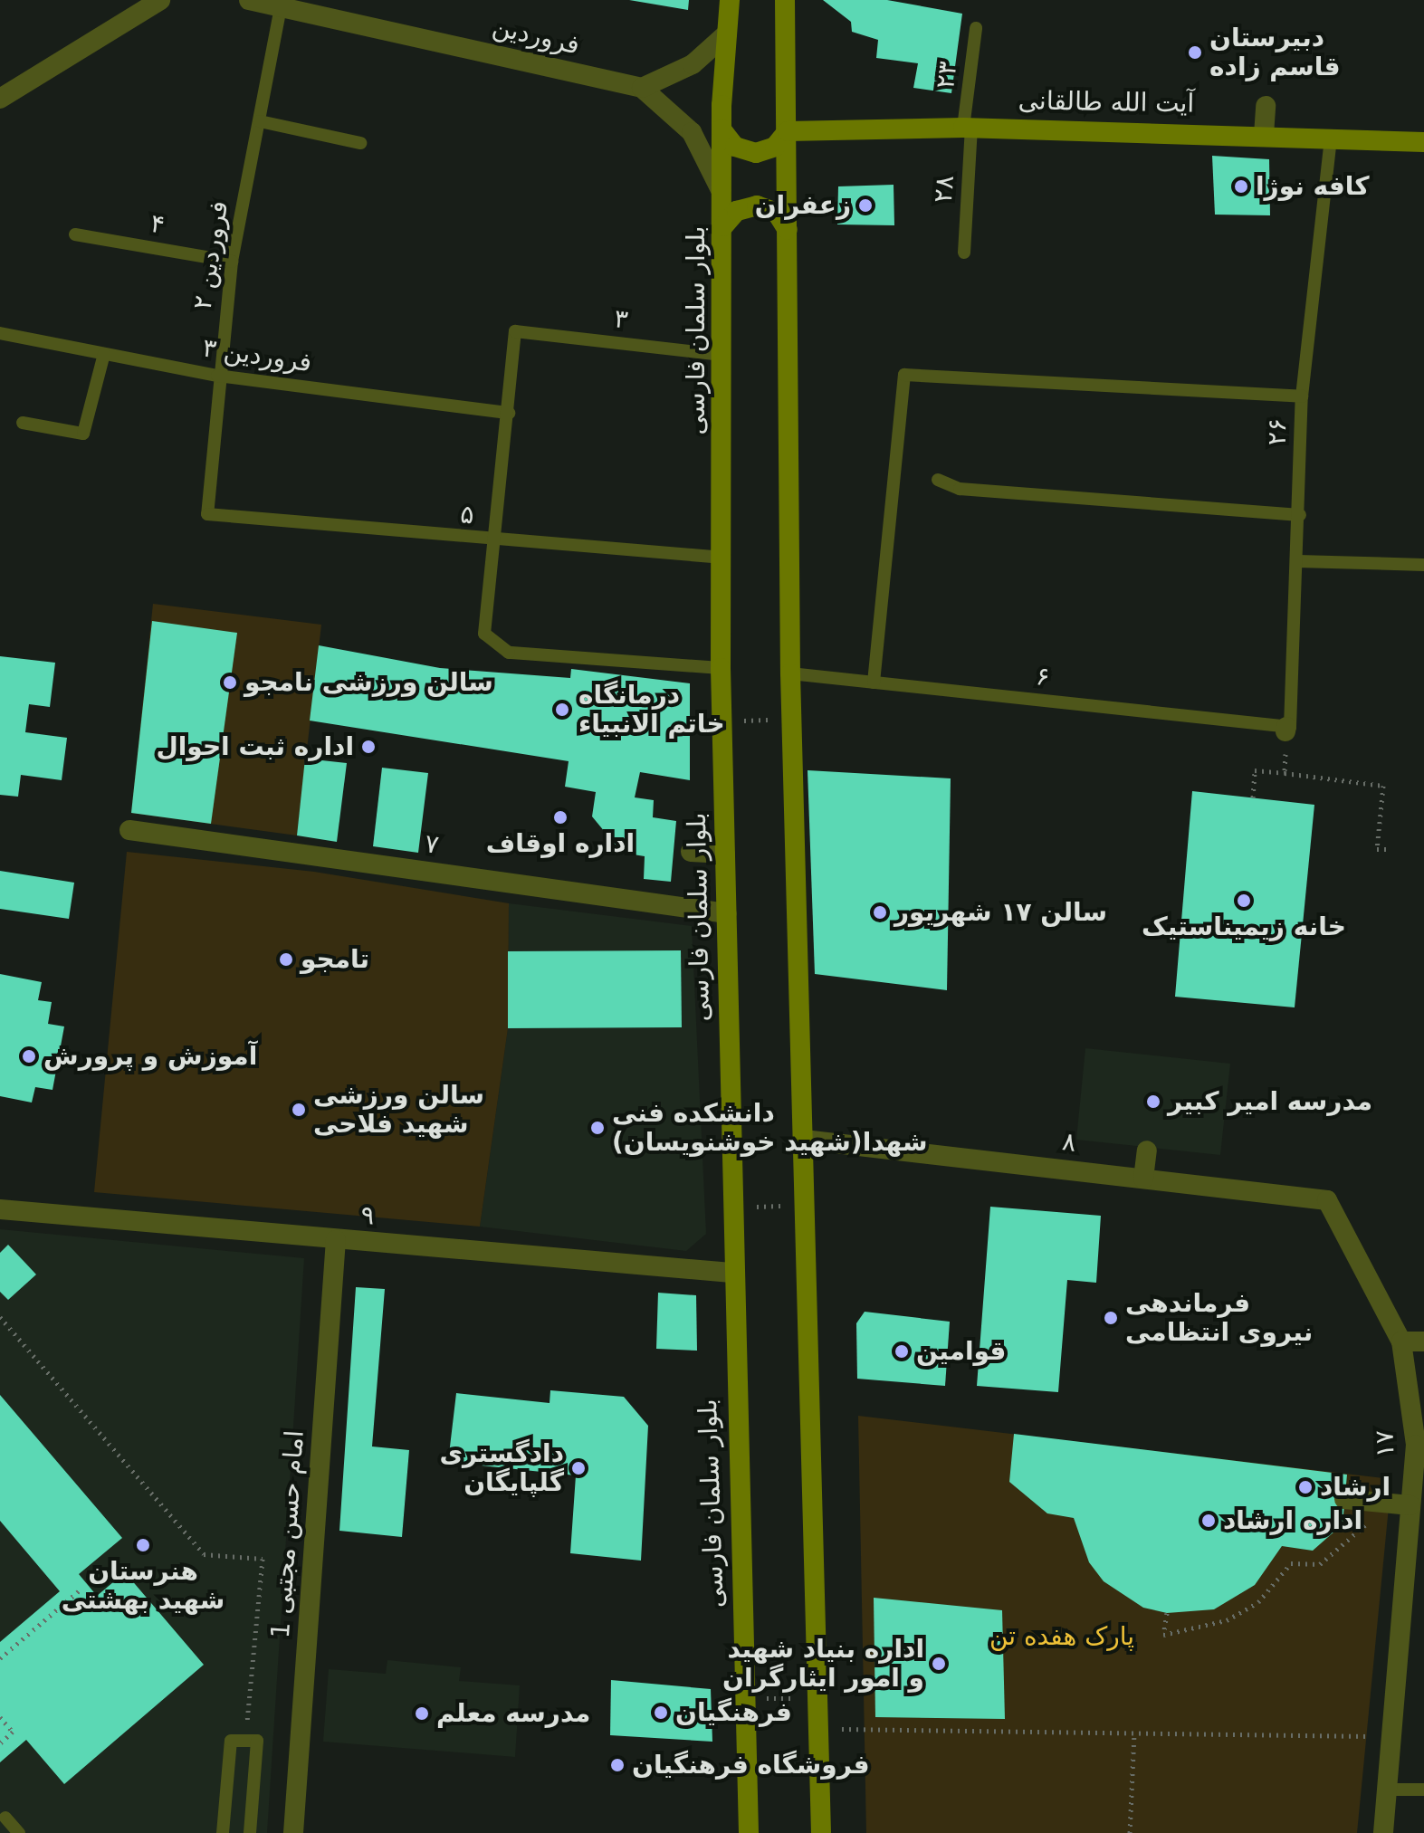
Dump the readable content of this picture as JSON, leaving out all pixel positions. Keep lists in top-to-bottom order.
{
  "streets": {
    "main road": ["آیت الله طالقانی", "بلوار سلمان فارسی"],
    "street": [
      "فروردین",
      "۷",
      "۸",
      "۹",
      "۱۷",
      "امام حسن مجتبی 1"
    ],
    "lane": [
      "۲۳",
      "۲۸",
      "۴",
      "فروردین ۲",
      "۳",
      "فروردین ۳",
      "۲۶",
      "۵",
      "۶"
    ]
  },
  "crossings": [
    ["فروردین", "فروردین ۲"],
    ["۲۳", "آیت الله طالقانی"],
    ["۲۳", "۲۸"],
    ["آیت الله طالقانی", "۲۸"],
    ["آیت الله طالقانی", "۲۶"],
    ["۴", "فروردین ۲"],
    ["فروردین ۲", "فروردین ۳"],
    ["فروردین ۲", "۵"],
    ["۳", "بلوار سلمان فارسی"],
    ["۳", "فروردین ۳"],
    ["بلوار سلمان فارسی", "۵"],
    ["بلوار سلمان فارسی", "۷"],
    ["بلوار سلمان فارسی", "۹"],
    ["۲۶", "۶"],
    ["۸", "۱۷"],
    ["۹", "امام حسن مجتبی 1"]
  ],
  "parks": ["پارک هفده تن"],
  "places": [
    "دبیرستان قاسم زاده",
    "کافه نوژا",
    "زعفران",
    "سالن ورزشی نامجو",
    "درمانگاه خاتم الانبیاء",
    "اداره ثبت احوال",
    "اداره اوقاف",
    "خانه زیمیناستیک",
    "سالن ۱۷ شهریور",
    "تامجو",
    "آموزش و پرورش",
    "مدرسه امیر کبیر",
    "سالن ورزشی شهید فلاحی",
    "دانشکده فنی شهدا(شهید خوشنویسان)",
    "فرماندهی نیروی انتظامی",
    "قوامین",
    "دادگستری گلپایگان",
    "ارشاد",
    "اداره ارشاد",
    "هنرستان شهید بهشتی",
    "اداره بنیاد شهید و امور ایثارگران",
    "فرهنگیان",
    "مدرسه معلم",
    "فروشگاه فرهنگیان"
  ]
}
